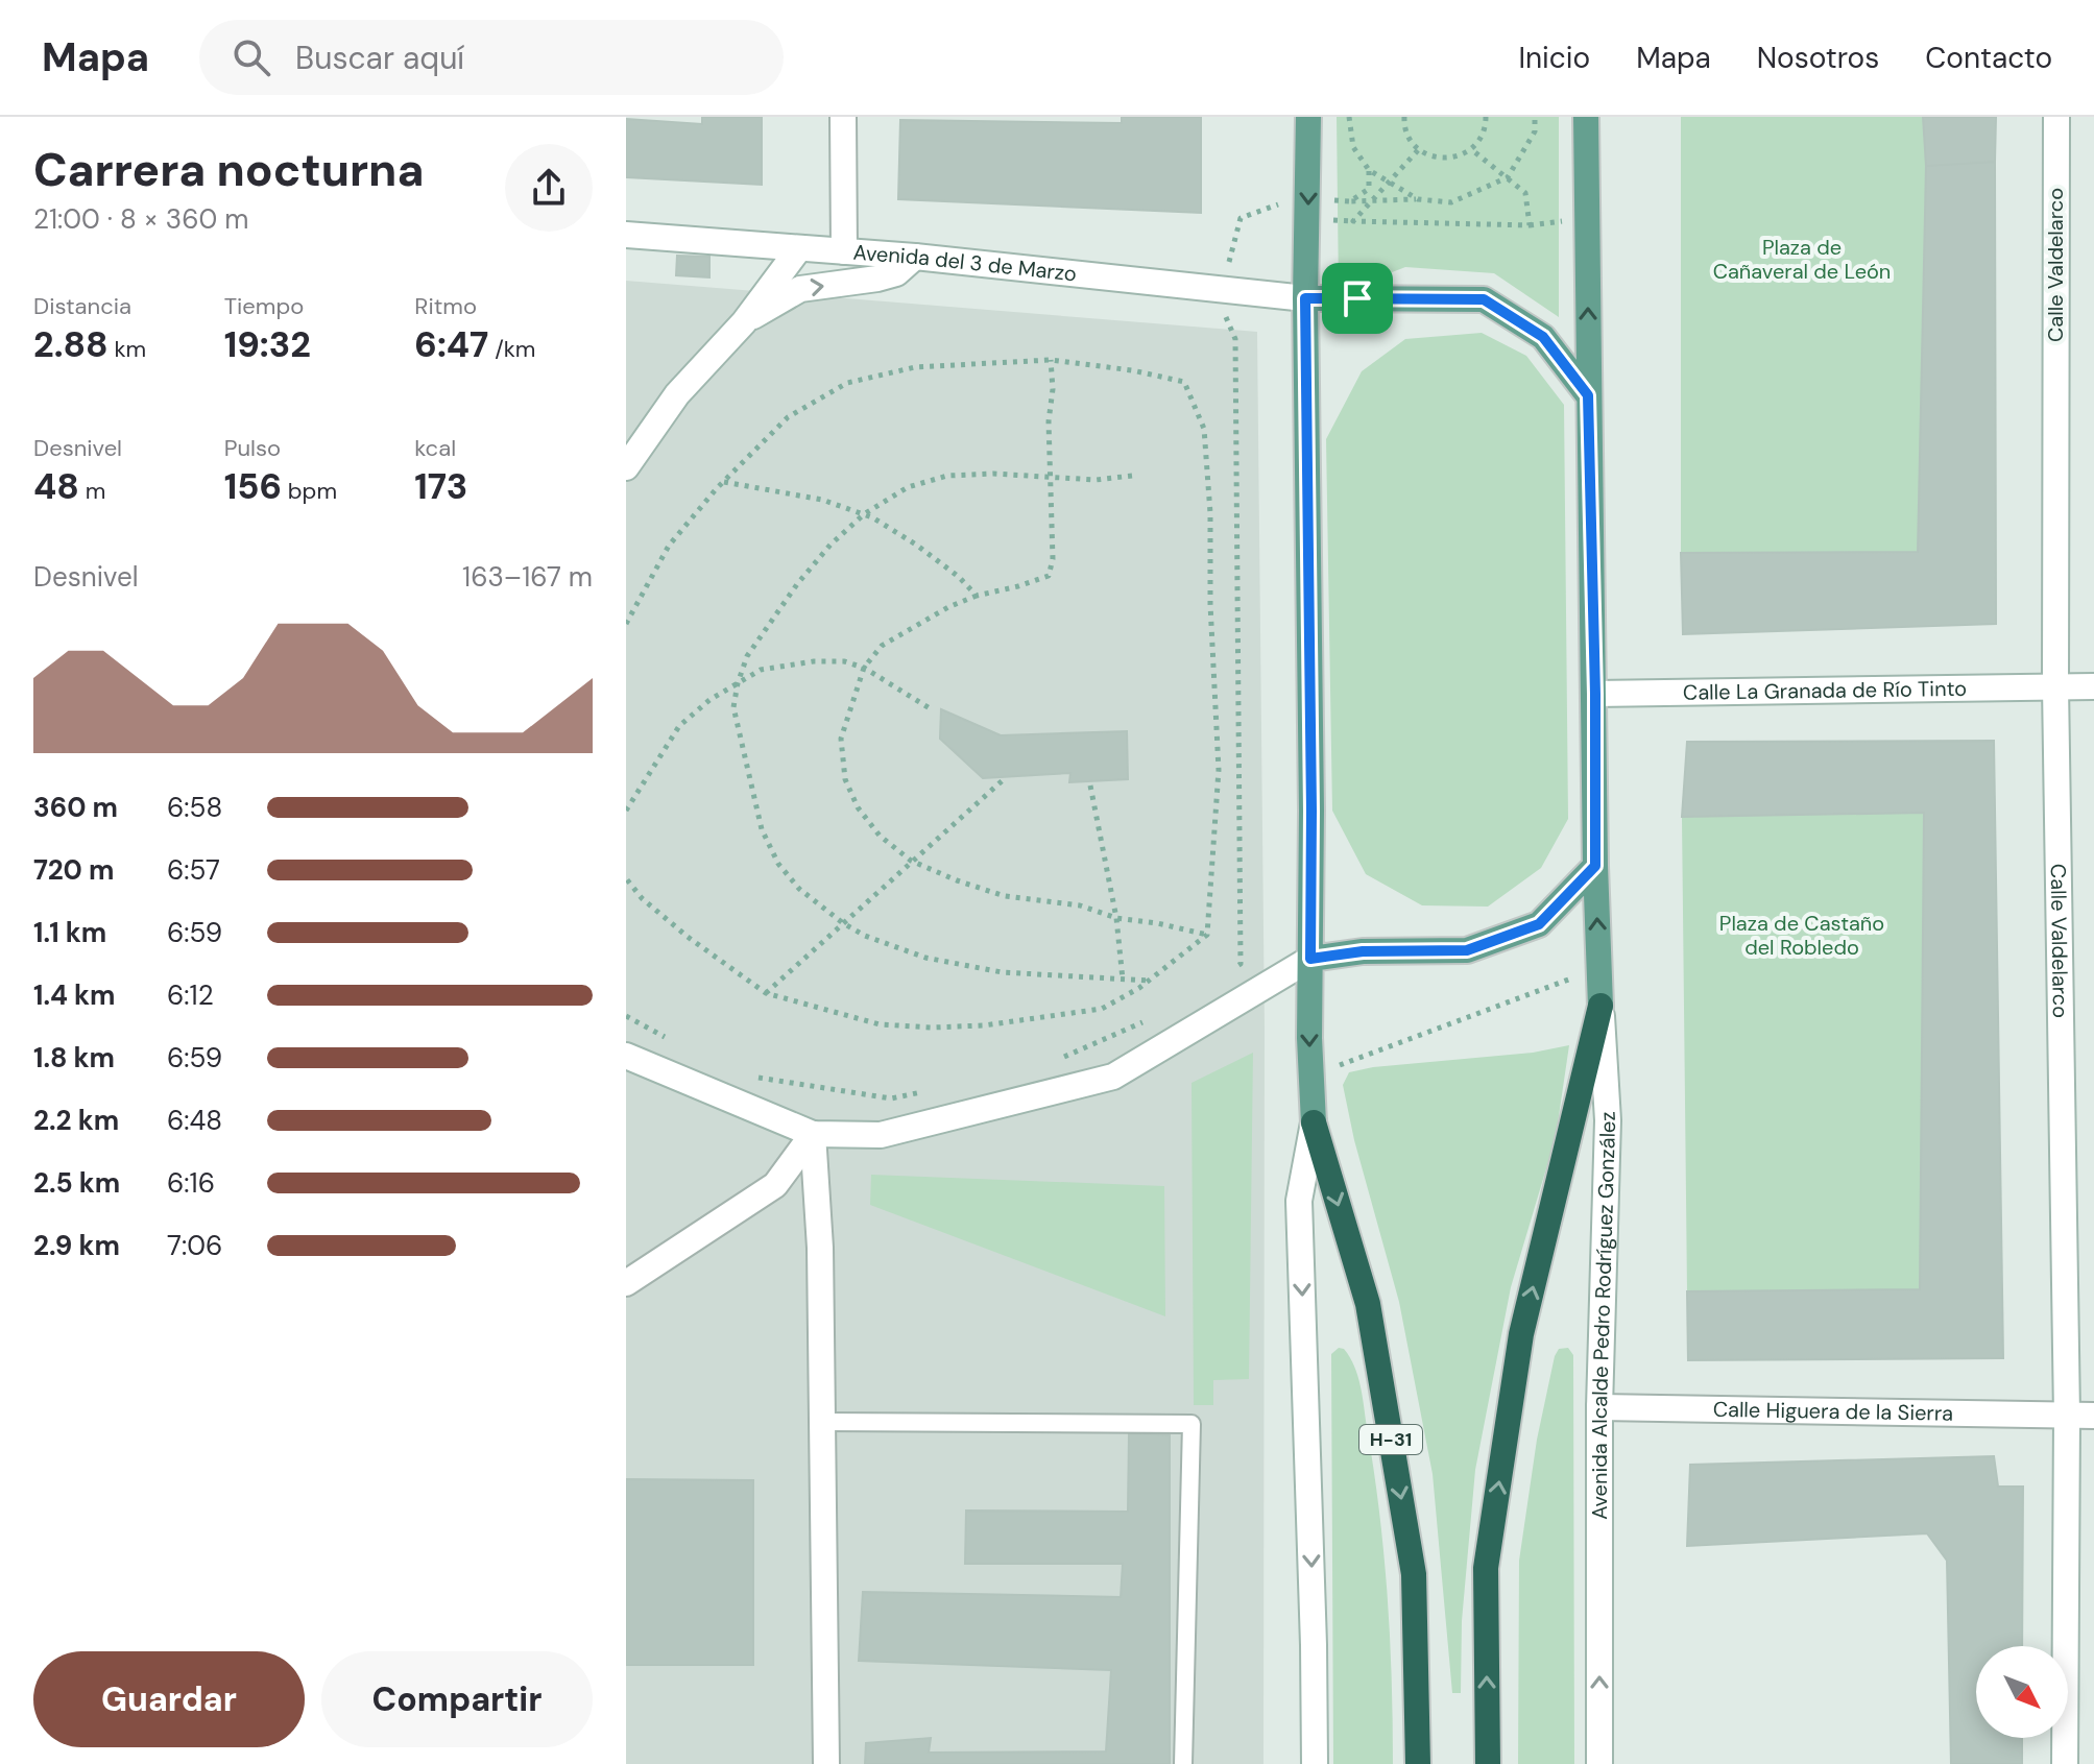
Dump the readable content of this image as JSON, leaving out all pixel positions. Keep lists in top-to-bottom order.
{
  "streets": {
    "highway": ["H-31"],
    "main road": ["Avenida Alcalde Pedro Rodríguez González"],
    "street": [
      "Avenida del 3 de Marzo",
      "Calle Valdelarco",
      "Calle La Granada de Río Tinto",
      "Calle Higuera de la Sierra"
    ]
  },
  "crossings": [
    ["Calle Valdelarco", "Calle La Granada de Río Tinto"],
    ["Calle Valdelarco", "Calle Higuera de la Sierra"],
    ["Calle La Granada de Río Tinto", "Avenida Alcalde Pedro Rodríguez González"],
    ["Avenida Alcalde Pedro Rodríguez González", "Calle Higuera de la Sierra"]
  ],
  "one_way": ["Avenida Alcalde Pedro Rodríguez González"],
  "parks": ["Plaza de Cañaveral de León", "Plaza de Castaño del Robledo"],
  "north": "bottom right",
  "page": {
    "header": "Mapa",
    "search": "Buscar aquí",
    "nav": [
      "Inicio",
      "Mapa",
      "Nosotros",
      "Contacto"
    ],
    "heading": ["Carrera nocturna", "21:00 · 8 × 360 m"],
    "stats": [
      ["Distancia", "2.88 km"],
      ["Tiempo", "19:32"],
      ["Ritmo", "6:47 /km"],
      ["Desnivel", "48 m"],
      ["Pulso", "156 bpm"],
      ["kcal", "173"]
    ],
    "chart": ["Desnivel", "163–167 m"],
    "list": [
      {
        "name": "360 m",
        "note": "6:58"
      },
      {
        "name": "720 m",
        "note": "6:57"
      },
      {
        "name": "1.1 km",
        "note": "6:59"
      },
      {
        "name": "1.4 km",
        "note": "6:12"
      },
      {
        "name": "1.8 km",
        "note": "6:59"
      },
      {
        "name": "2.2 km",
        "note": "6:48"
      },
      {
        "name": "2.5 km",
        "note": "6:16"
      },
      {
        "name": "2.9 km",
        "note": "7:06"
      }
    ],
    "buttons": ["Guardar", "Compartir"]
  }
}
